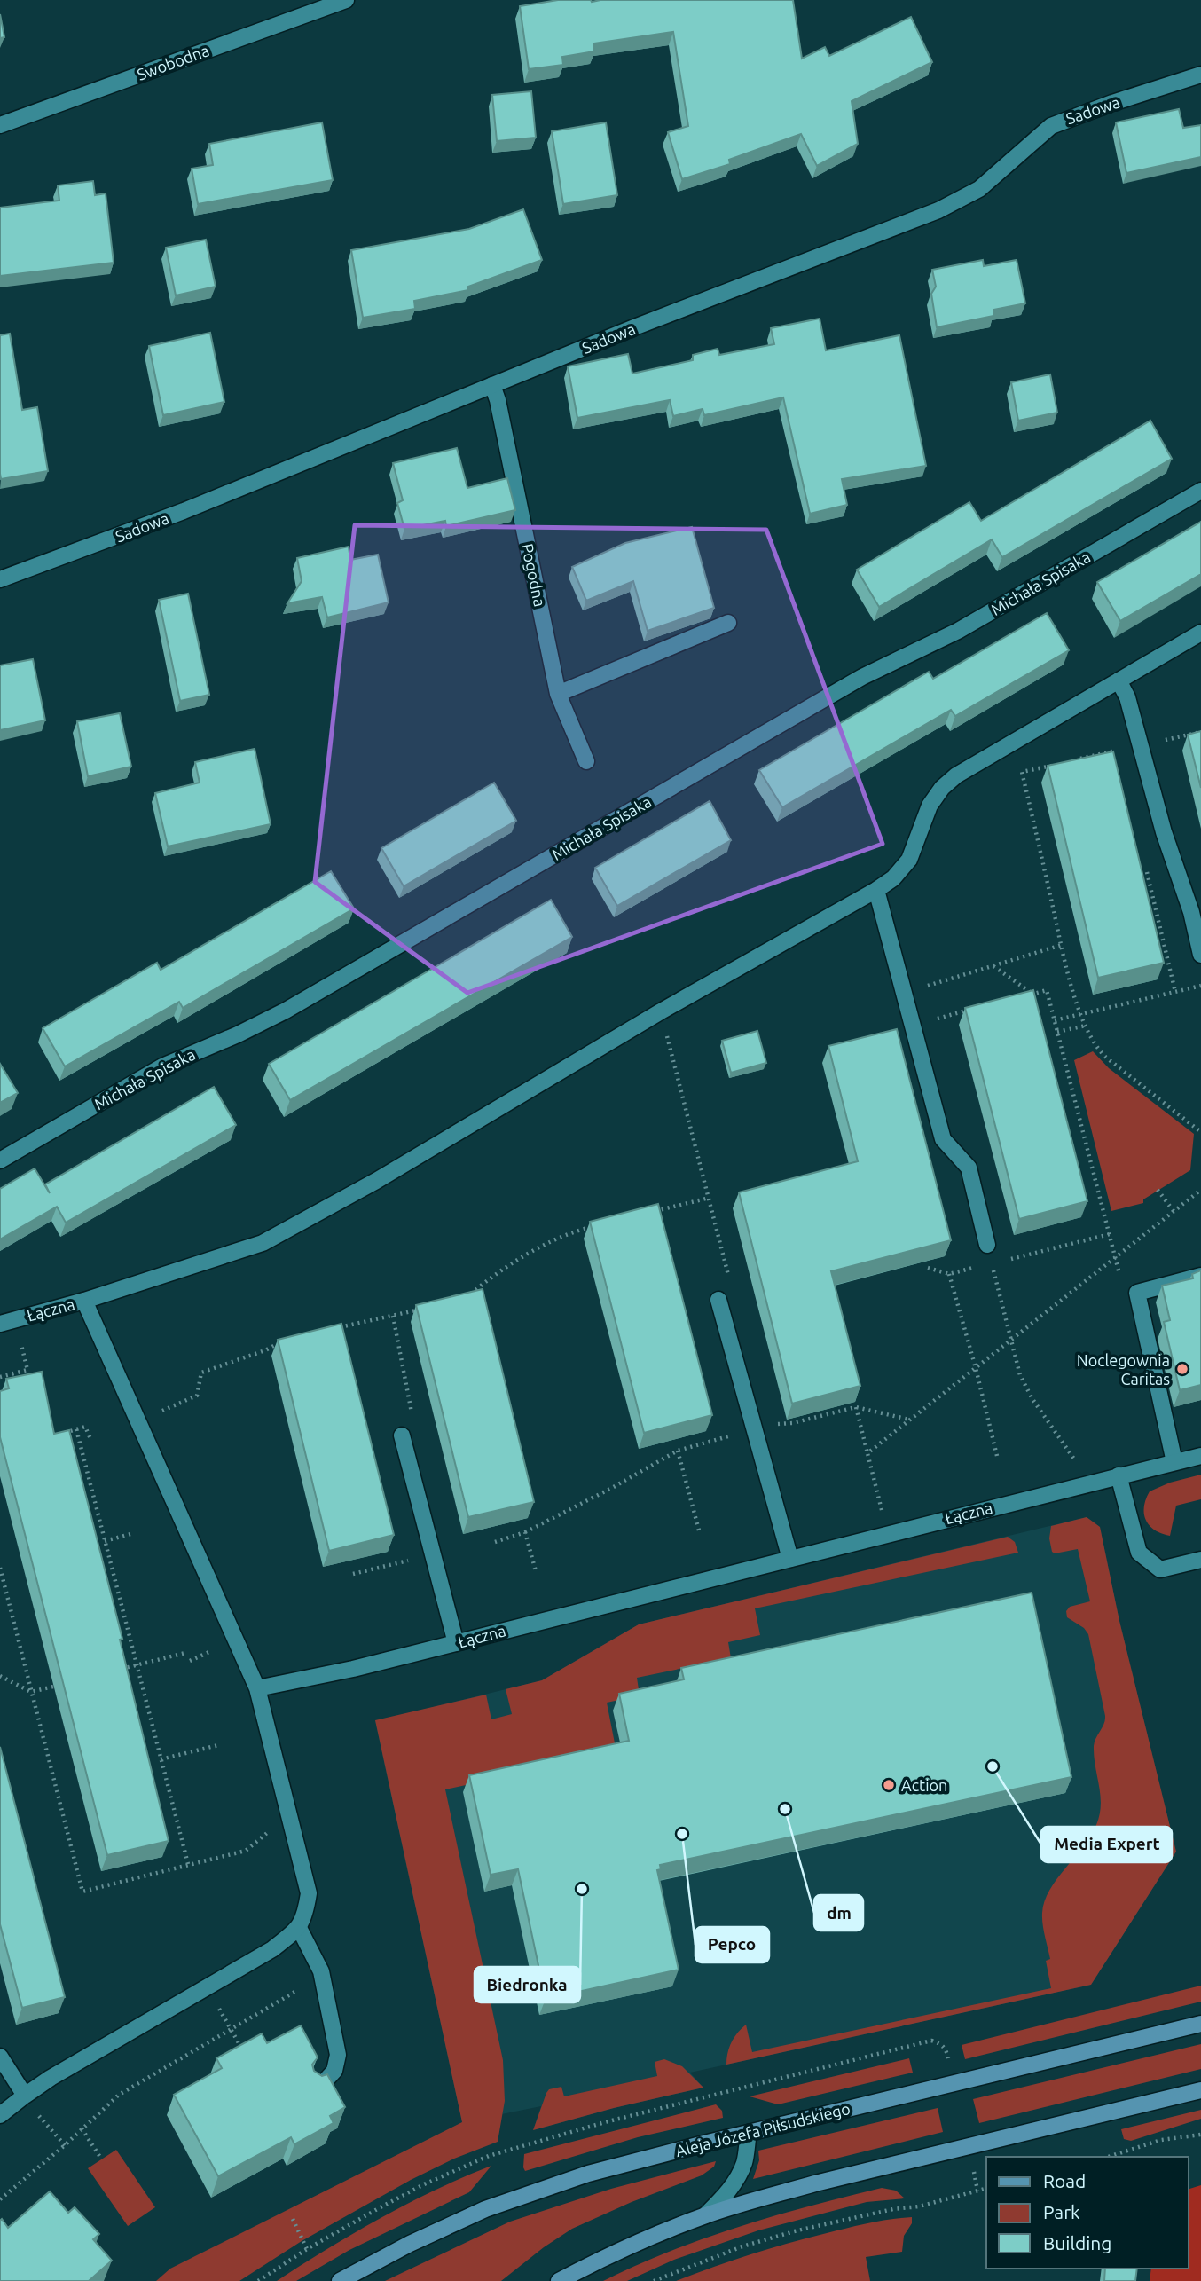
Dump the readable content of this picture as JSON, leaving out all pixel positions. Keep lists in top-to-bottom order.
{
  "streets": {
    "street": [
      "Swobodna",
      "Sadowa",
      "Pogodna",
      "Michała Spisaka",
      "Łączna",
      "Aleja Józefa Piłsudskiego"
    ]
  },
  "crossings": [
    ["Sadowa", "Pogodna"]
  ],
  "places": [
    "Noclegownia Caritas",
    "Media Expert",
    "Action",
    "dm",
    "Pepco",
    "Biedronka"
  ],
  "legend": ["Road", "Park", "Building"]
}
